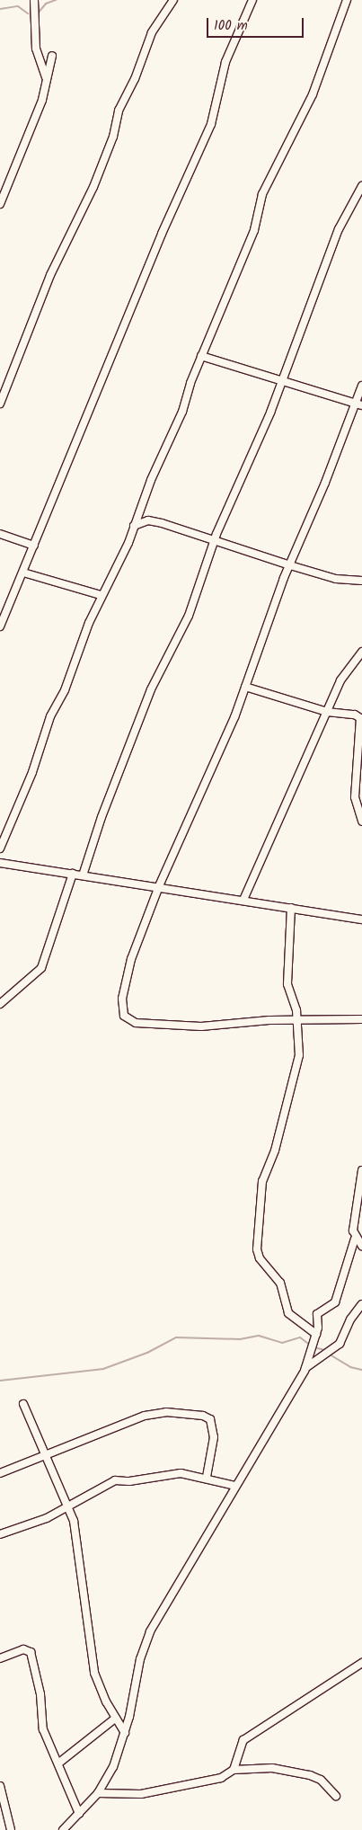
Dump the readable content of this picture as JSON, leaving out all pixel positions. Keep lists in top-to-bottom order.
{
  "scale_bar": "100 m"
}
